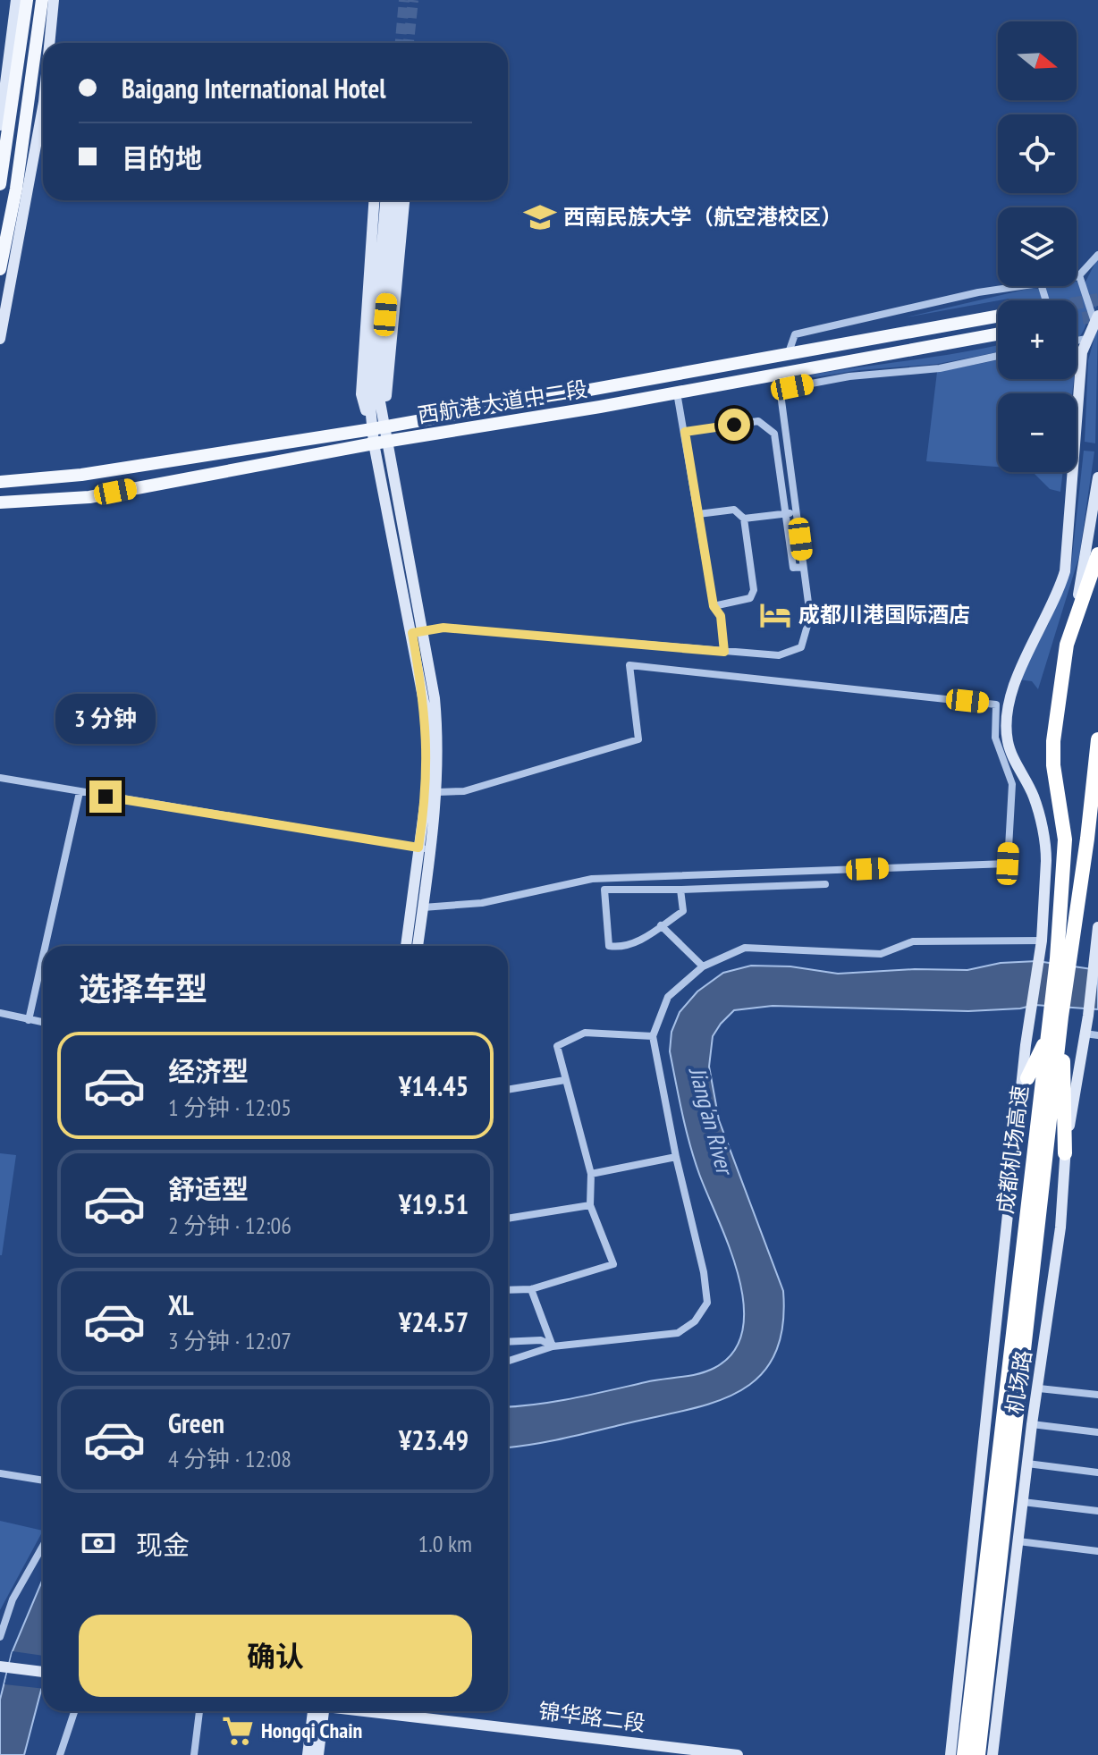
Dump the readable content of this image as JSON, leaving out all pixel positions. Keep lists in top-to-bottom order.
{
  "streets": {
    "highway": ["成都机场高速"],
    "main road": ["西航港大道中二段", "机场路", "锦华路二段"]
  },
  "water": ["Jiang'an River"],
  "places": {
    "school or university": ["西南民族大学（航空港校区）"],
    "hotel": ["成都川港国际酒店"],
    "supermarket": ["Hongqi Chain"]
  },
  "north": "right",
  "page": {
    "map_buttons": ["+", "−"],
    "banner": ["Baigang International Hotel", "目的地"],
    "bubble": "3 分钟",
    "heading": "选择车型",
    "list": [
      {
        "name": "经济型",
        "note": "1 分钟 · 12:05",
        "value": "¥14.45"
      },
      {
        "name": "舒适型",
        "note": "2 分钟 · 12:06",
        "value": "¥19.51"
      },
      {
        "name": "XL",
        "note": "3 分钟 · 12:07",
        "value": "¥24.57"
      },
      {
        "name": "Green",
        "note": "4 分钟 · 12:08",
        "value": "¥23.49"
      }
    ],
    "pay": ["现金", "1.0 km"],
    "buttons": "确认"
  }
}
